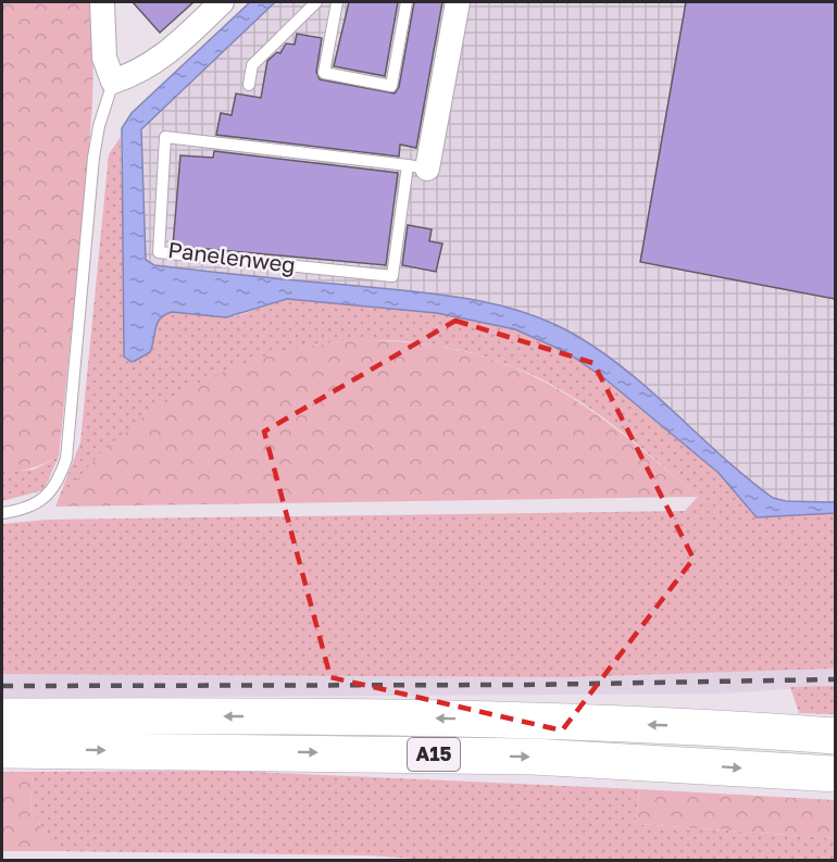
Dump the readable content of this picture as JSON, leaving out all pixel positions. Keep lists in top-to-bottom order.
{
  "streets": {
    "highway": ["A15"],
    "street": ["Panelenweg"]
  }
}
